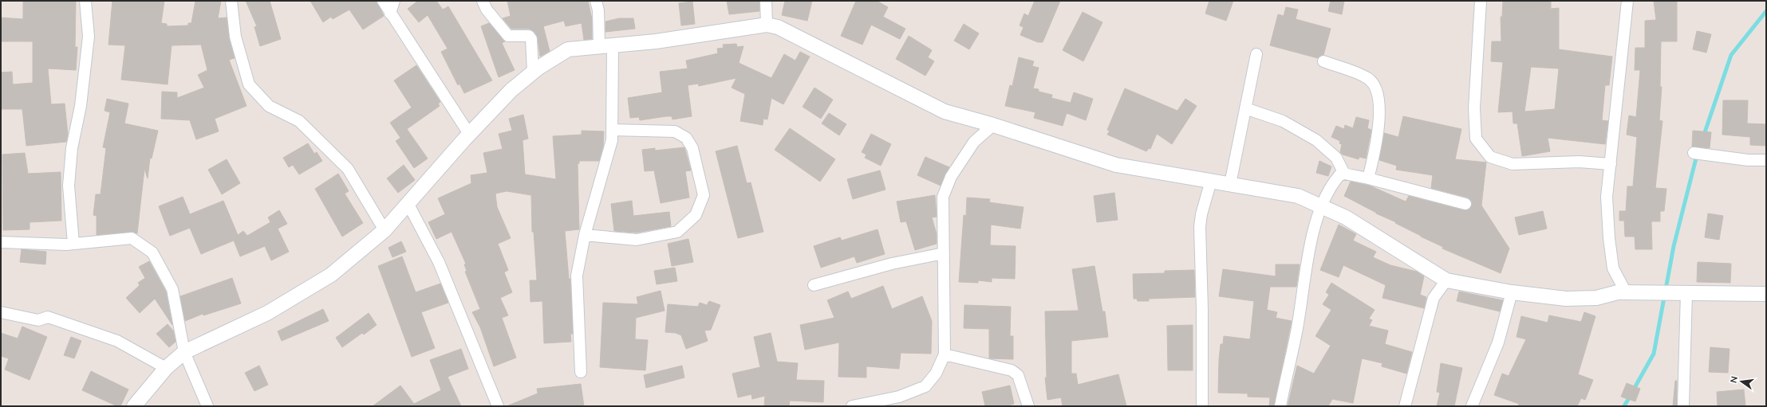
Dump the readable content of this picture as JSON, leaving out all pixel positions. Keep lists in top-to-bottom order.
{
  "north": "left"
}
